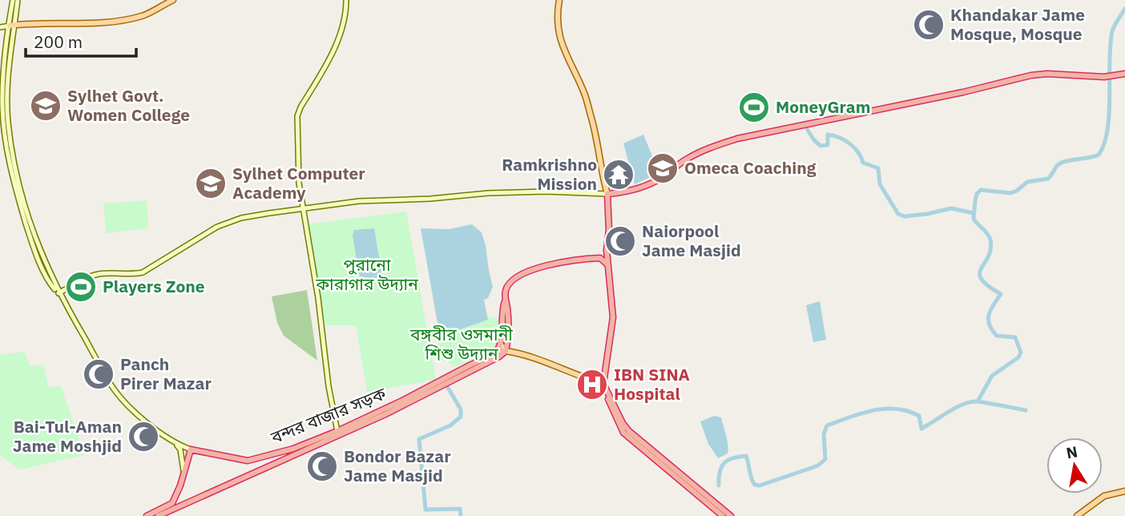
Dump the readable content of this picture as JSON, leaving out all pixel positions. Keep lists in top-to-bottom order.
{
  "streets": {
    "highway": ["বন্দর বাজার সড়ক"]
  },
  "parks": ["পুরানো কারাগার উদ্যান", "বঙ্গবীর ওসমানী শিশু উদ্যান"],
  "places": {
    "mosque": [
      "Khandakar Jame Mosque, Mosque",
      "Naiorpool Jame Masjid",
      "Panch Pirer Mazar",
      "Bai-Tul-Aman Jame Moshjid",
      "Bondor Bazar Jame Masjid"
    ],
    "school or university": ["Sylhet Govt. Women College", "Omeca Coaching", "Sylhet Computer Academy"],
    "sports": ["MoneyGram", "Players Zone"],
    "temple": ["Ramkrishno Mission"],
    "hospital": ["IBN SINA Hospital"]
  },
  "scale_bar": "200 m",
  "north": "top"
}
